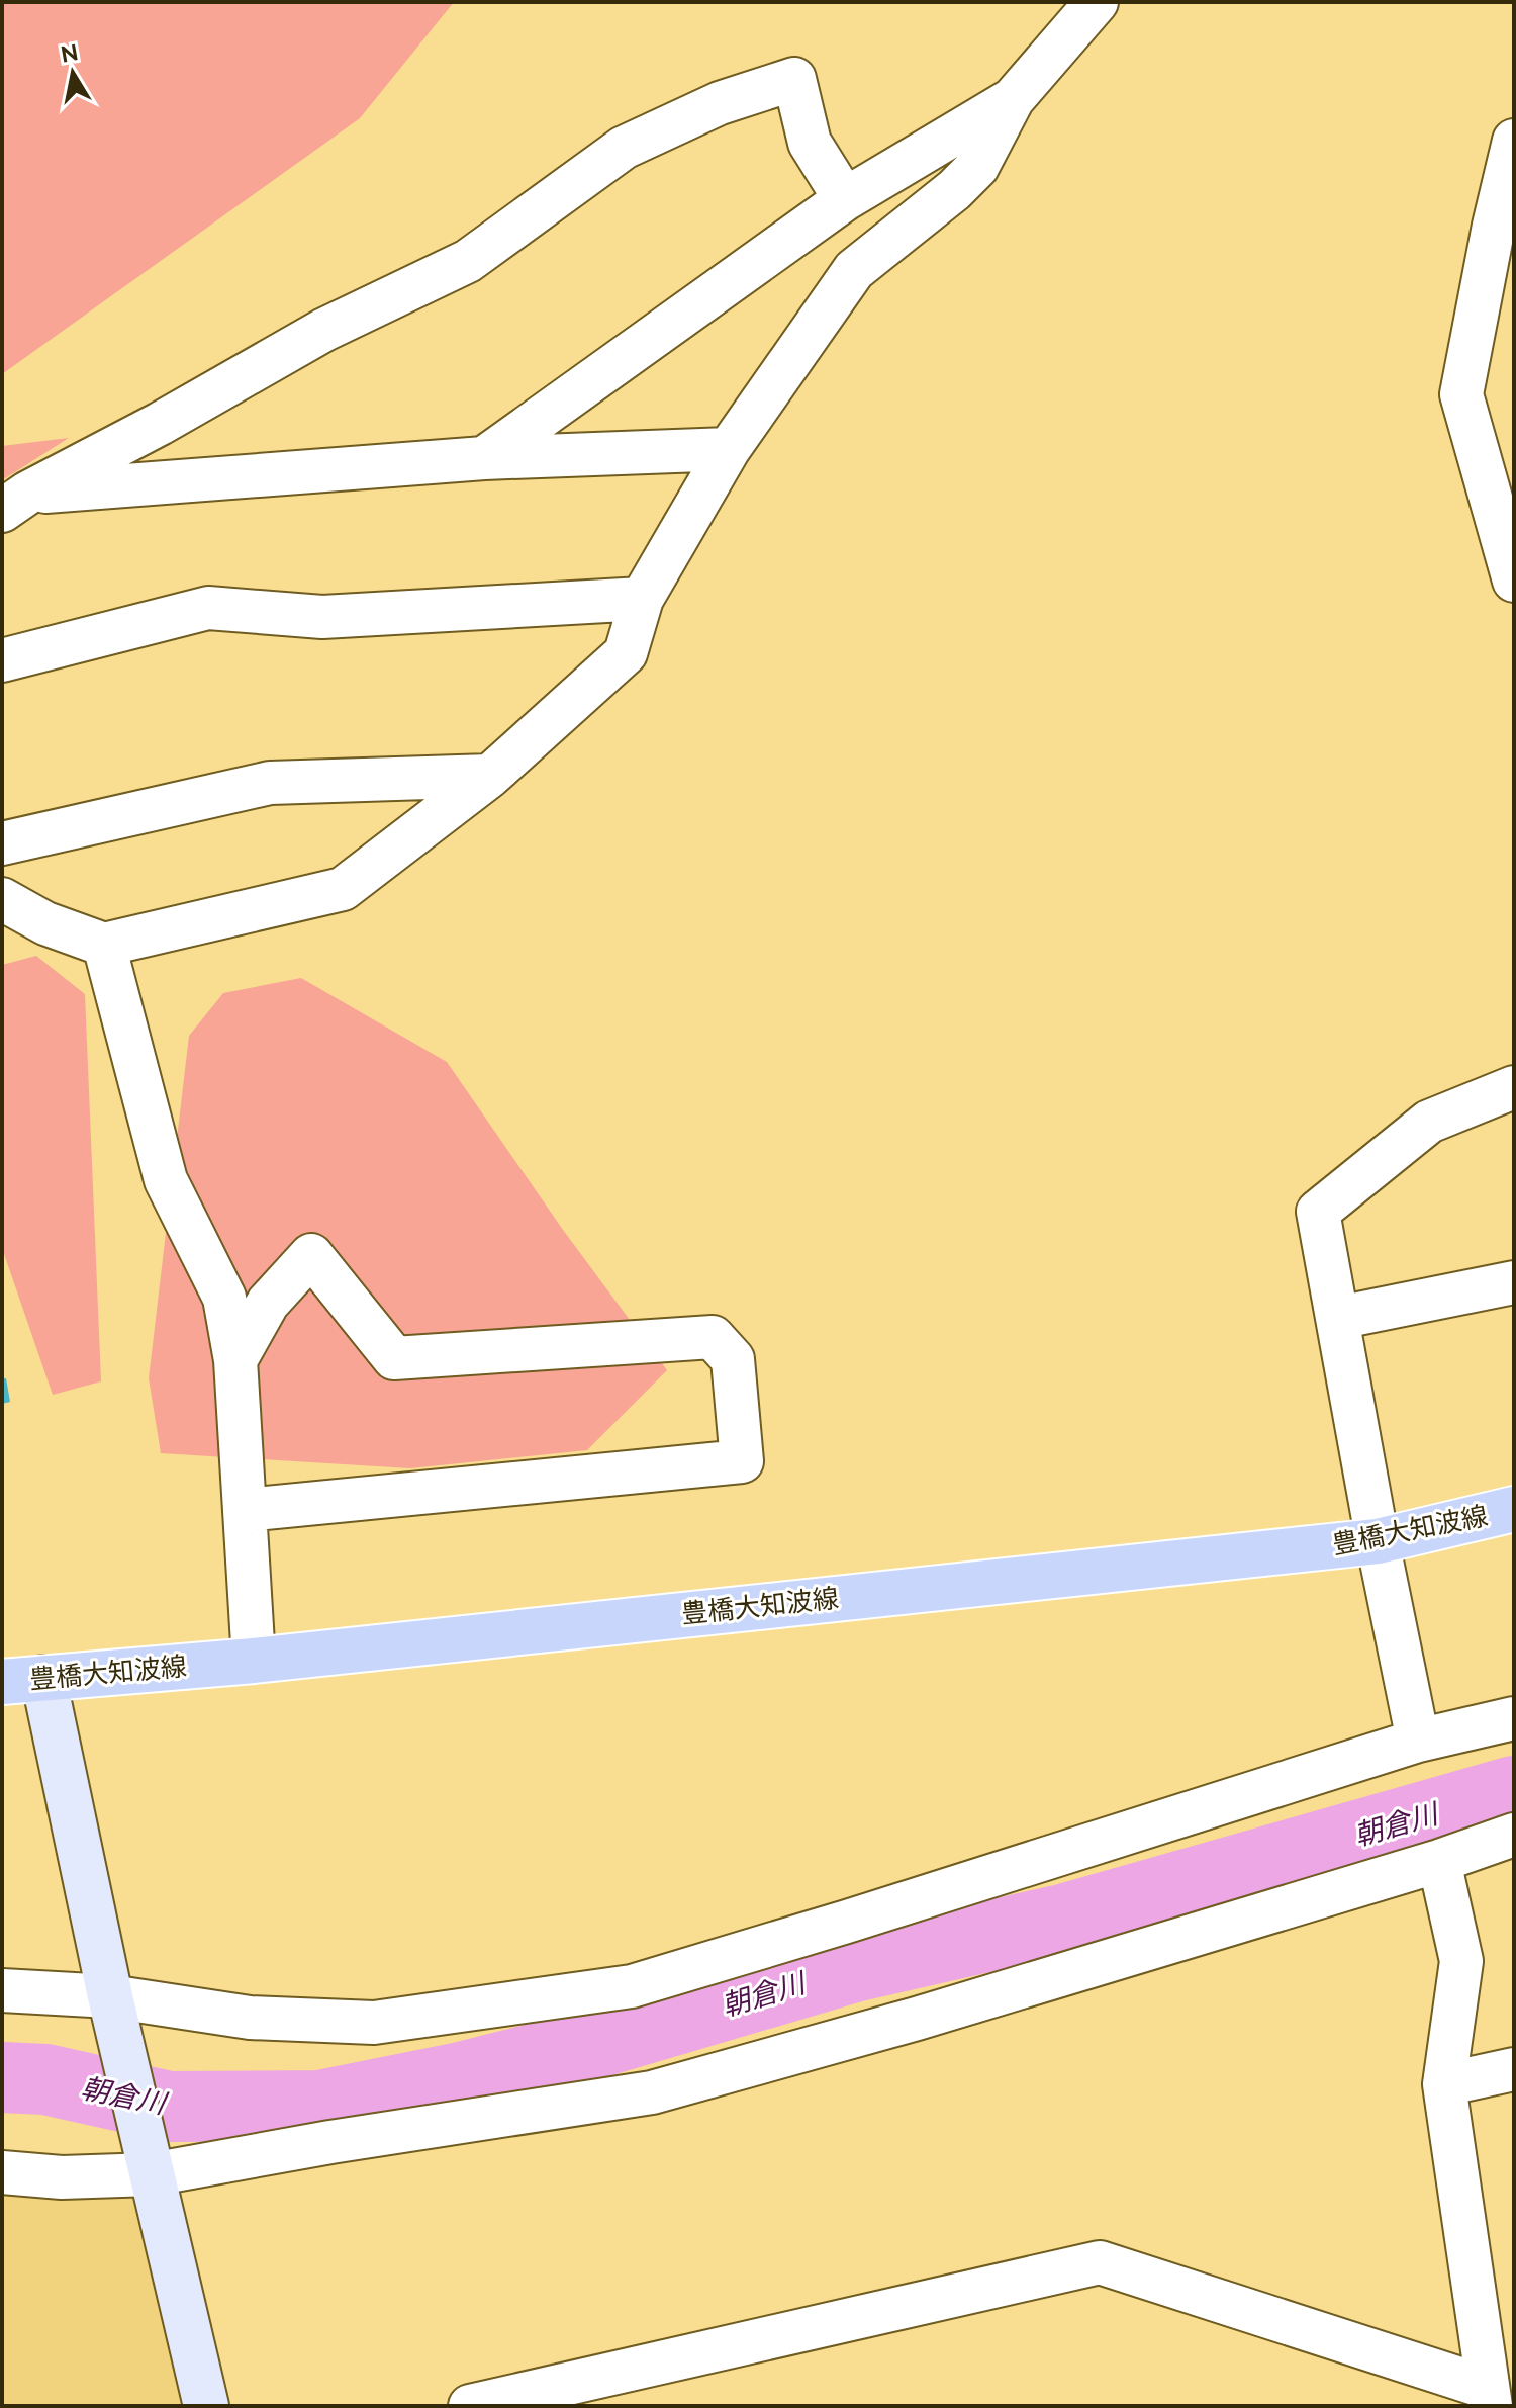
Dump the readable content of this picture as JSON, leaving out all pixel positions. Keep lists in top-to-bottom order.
{
  "streets": {
    "main road": ["豊橋大知波線"]
  },
  "water": ["朝倉川"],
  "north": "top"
}
